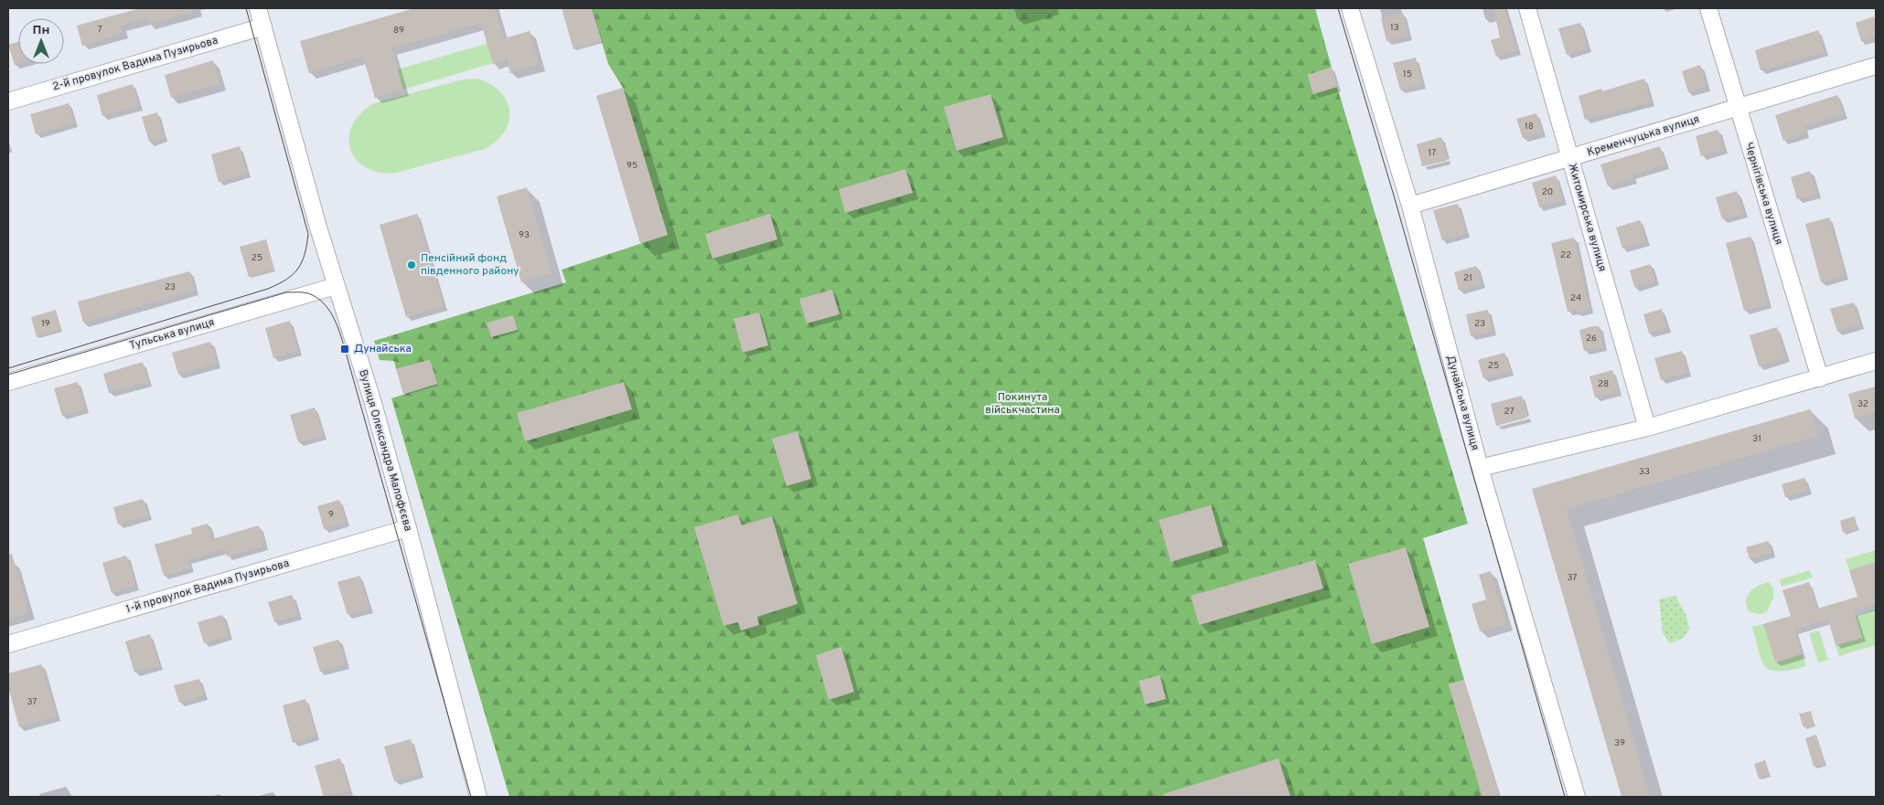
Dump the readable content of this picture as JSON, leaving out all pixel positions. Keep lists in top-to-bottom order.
{
  "streets": {
    "street": [
      "2-й провулок Вадима Пузирьова",
      "Кременчуцька вулиця",
      "Чернігівська вулиця",
      "Житомирська вулиця",
      "Тульська вулиця",
      "Дунайська вулиця",
      "Вулиця Олександра Малофєєва",
      "1-й провулок Вадима Пузирьова"
    ]
  },
  "crossings": [
    ["2-й провулок Вадима Пузирьова", "Вулиця Олександра Малофєєва"],
    ["Кременчуцька вулиця", "Чернігівська вулиця"],
    ["Кременчуцька вулиця", "Житомирська вулиця"],
    ["Кременчуцька вулиця", "Дунайська вулиця"],
    ["Тульська вулиця", "Вулиця Олександра Малофєєва"],
    ["Вулиця Олександра Малофєєва", "1-й провулок Вадима Пузирьова"]
  ],
  "parks": ["Покинута військчастина"],
  "places": {
    "other": ["Пенсійний фонд південного району"],
    "transit": ["Дунайська"]
  },
  "house_numbers": [
    "13",
    "7",
    "89",
    "15",
    "18",
    "17",
    "95",
    "20",
    "93",
    "22",
    "25",
    "21",
    "23",
    "24",
    "19",
    "23",
    "26",
    "25",
    "28",
    "32",
    "27",
    "31",
    "33",
    "9",
    "37",
    "37",
    "39"
  ],
  "north": "top"
}
